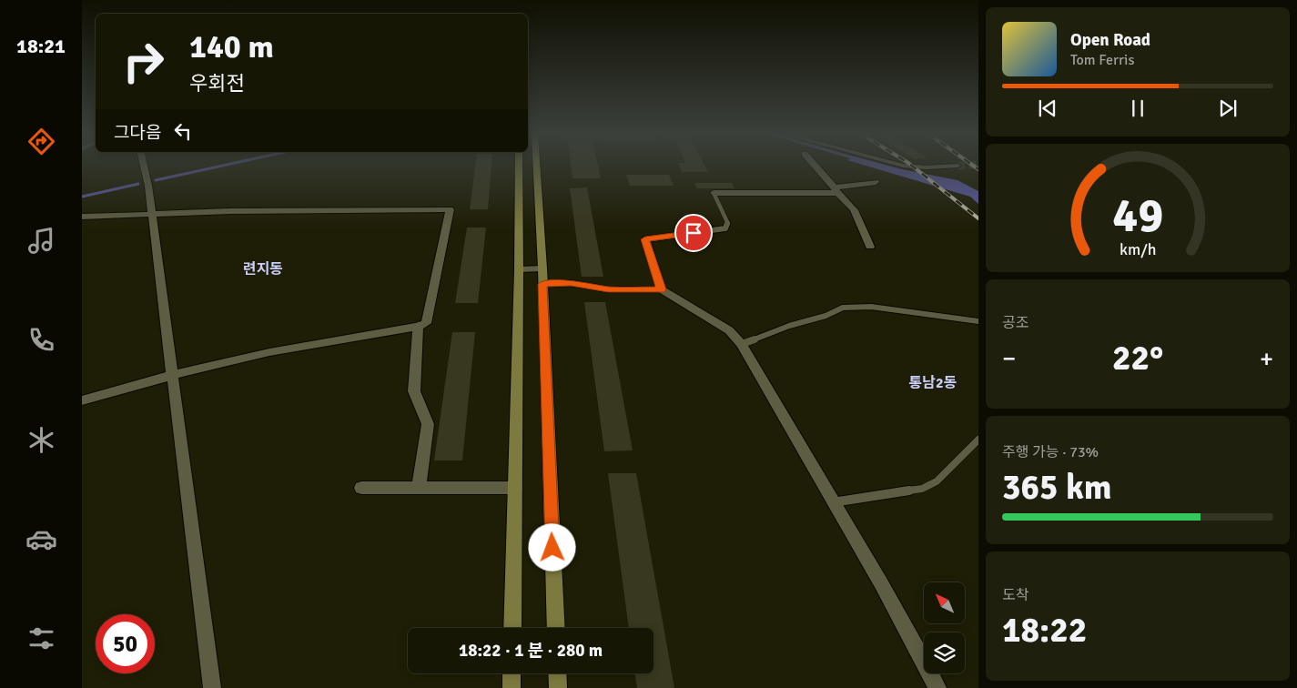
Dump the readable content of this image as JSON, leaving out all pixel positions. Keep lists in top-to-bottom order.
{
  "districts": ["련지동", "통남2동"],
  "north": "top left",
  "page": {
    "tabs": "18:21",
    "turn": ["140 m", "우회전"],
    "song": ["Open Road", "Tom Ferris"],
    "then": "그다음",
    "tile": [
      "공조",
      ["주행 가능 · 73%", "365 km"],
      ["도착", "18:22"]
    ],
    "heat": ["−", "22°", "+"],
    "limit": "50",
    "trip": "18:22 · 1 분 · 280 m",
    "gauge": ["49", "km/h"]
  }
}
